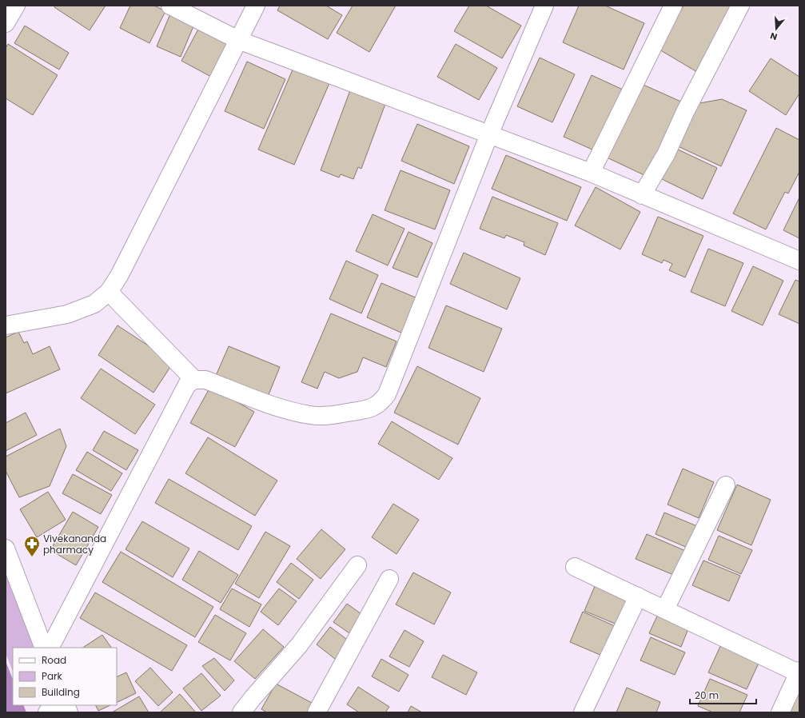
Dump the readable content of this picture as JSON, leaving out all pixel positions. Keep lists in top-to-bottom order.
{
  "places": {
    "pharmacy": ["Vivekananda pharmacy"]
  },
  "legend": ["Road", "Park", "Building"],
  "scale_bar": "20 m",
  "north": "bottom"
}
